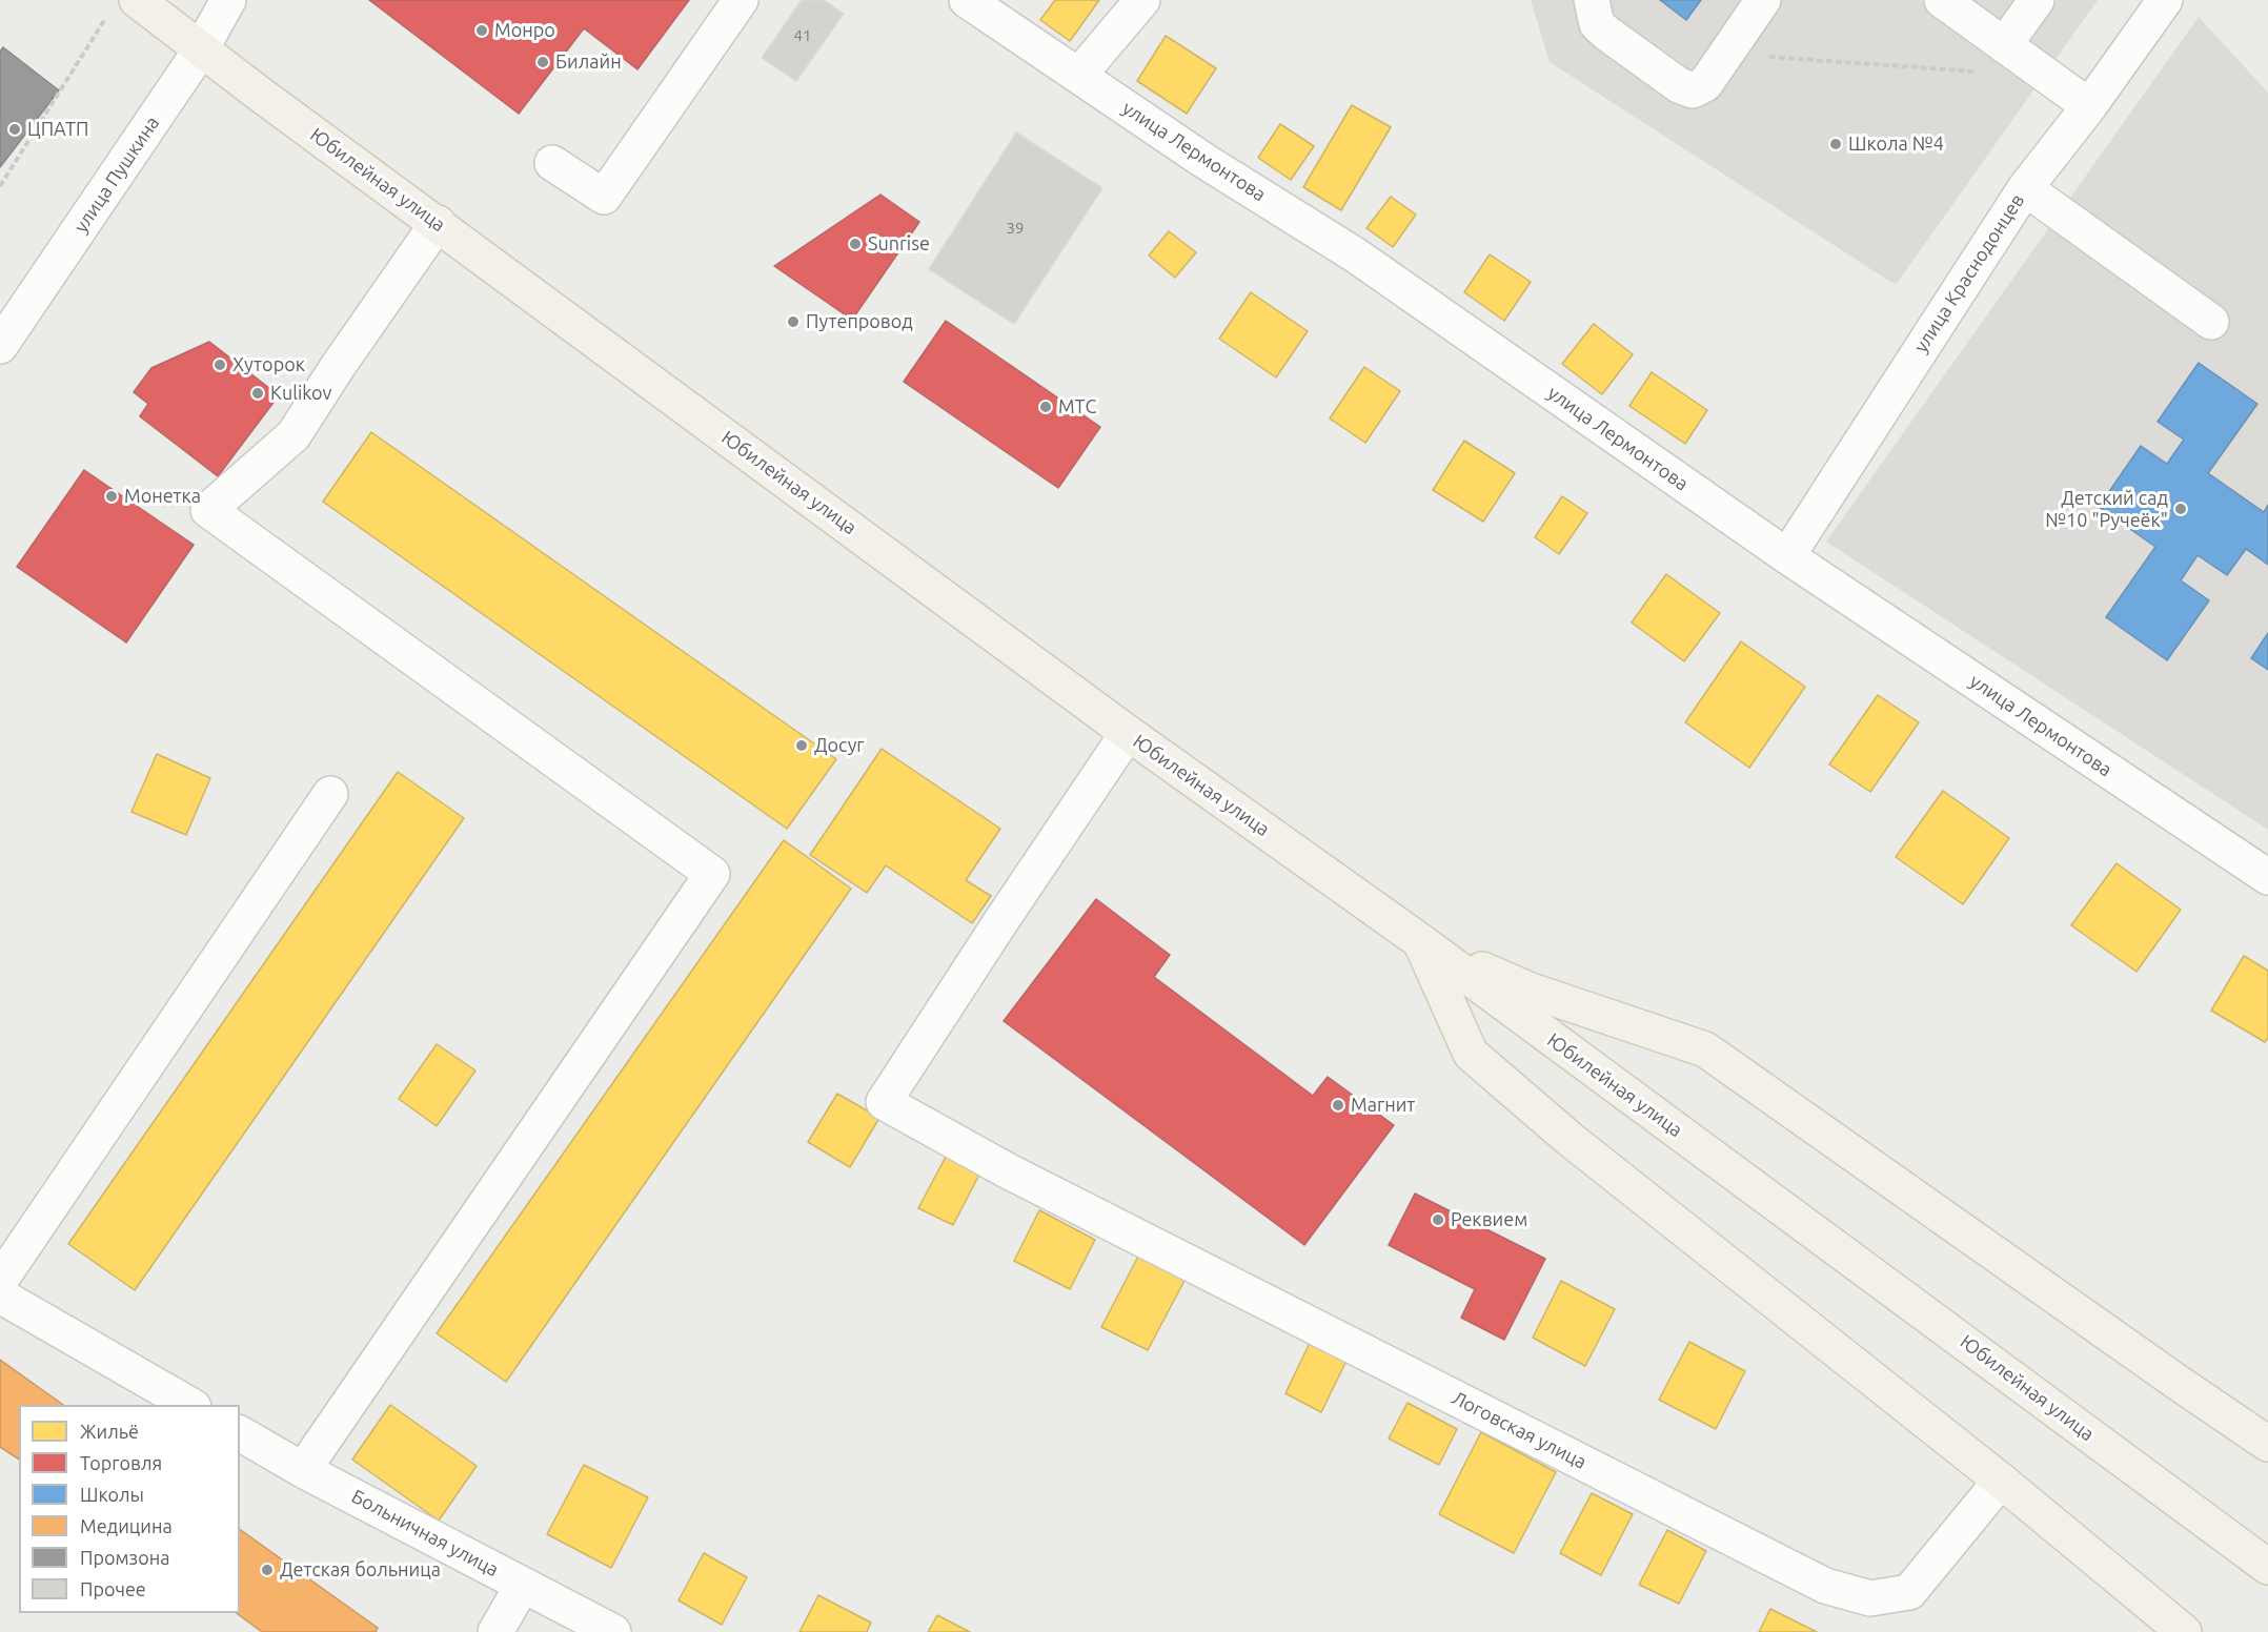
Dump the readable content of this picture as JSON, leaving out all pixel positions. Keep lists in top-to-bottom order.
{
  "streets": {
    "main road": ["Юбилейная улица"],
    "street": [
      "улица Лермонтова",
      "улица Пушкина",
      "улица Краснодонцев",
      "Логовская улица",
      "Больничная улица"
    ]
  },
  "crossings": [
    ["улица Лермонтова", "улица Краснодонцев"],
    ["улица Пушкина", "Юбилейная улица"],
    ["Юбилейная улица", "Логовская улица"]
  ],
  "places": [
    "Монро",
    "Билайн",
    "ЦПАТП",
    "Школа №4",
    "Sunrise",
    "Путепровод",
    "Хуторок",
    "Kulikov",
    "МТС",
    "Монетка",
    "Детский сад №10 \"Ручеёк\"",
    "Досуг",
    "Магнит",
    "Реквием",
    "Детская больница"
  ],
  "house_numbers": ["41", "39"],
  "legend": [
    "Жильё",
    "Торговля",
    "Школы",
    "Медицина",
    "Промзона",
    "Прочее"
  ]
}
